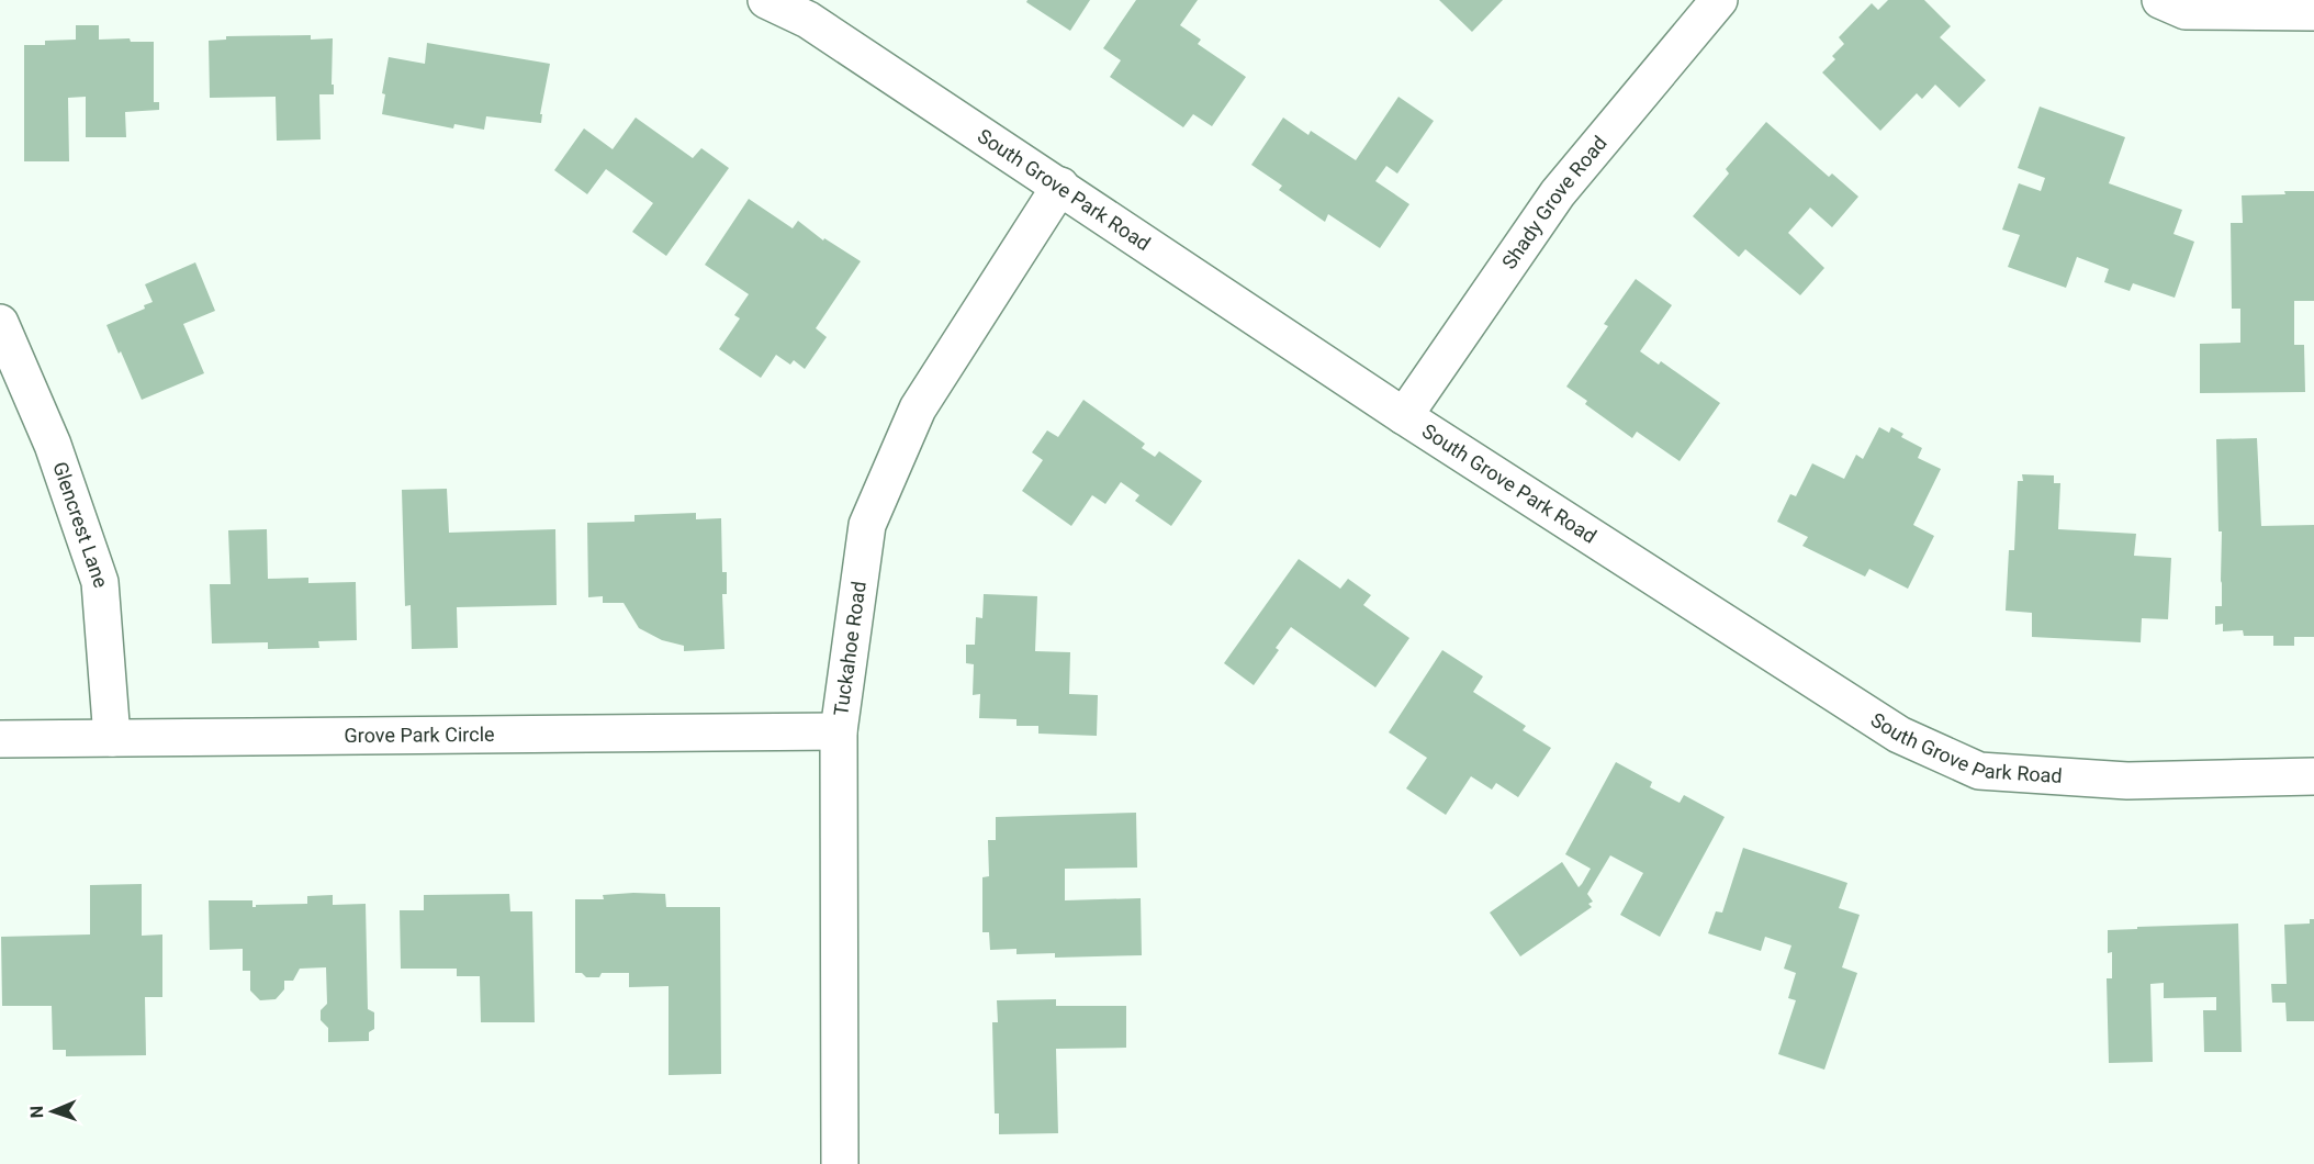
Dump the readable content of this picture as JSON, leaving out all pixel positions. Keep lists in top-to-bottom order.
{
  "streets": {
    "street": [
      "South Grove Park Road",
      "Shady Grove Road",
      "Glencrest Lane",
      "Tuckahoe Road",
      "Grove Park Circle"
    ]
  },
  "crossings": [
    ["South Grove Park Road", "Shady Grove Road"],
    ["South Grove Park Road", "Tuckahoe Road"],
    ["Glencrest Lane", "Grove Park Circle"],
    ["Tuckahoe Road", "Grove Park Circle"]
  ],
  "north": "left"
}
